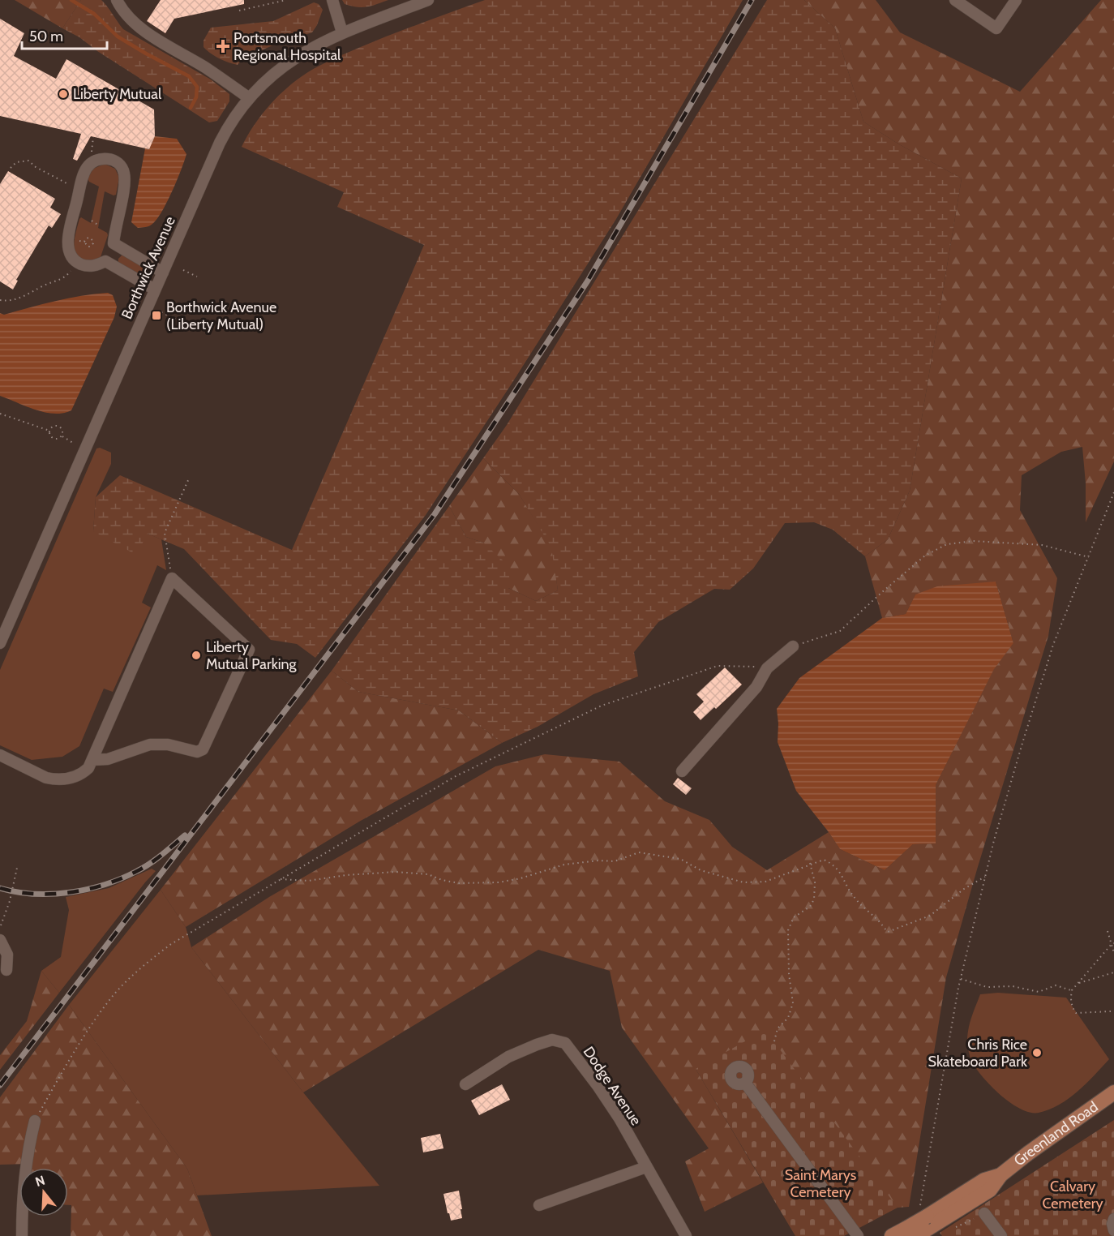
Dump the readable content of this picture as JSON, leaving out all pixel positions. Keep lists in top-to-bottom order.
{
  "streets": {
    "main road": ["Greenland Road"],
    "street": ["Borthwick Avenue", "Dodge Avenue"]
  },
  "parks": ["Saint Marys Cemetery", "Calvary Cemetery"],
  "places": {
    "health": ["Portsmouth Regional Hospital"],
    "other": ["Liberty Mutual", "Liberty Mutual Parking", "Chris Rice Skateboard Park"],
    "transit": ["Borthwick Avenue (Liberty Mutual)"]
  },
  "scale_bar": "50 m",
  "north": "top"
}
